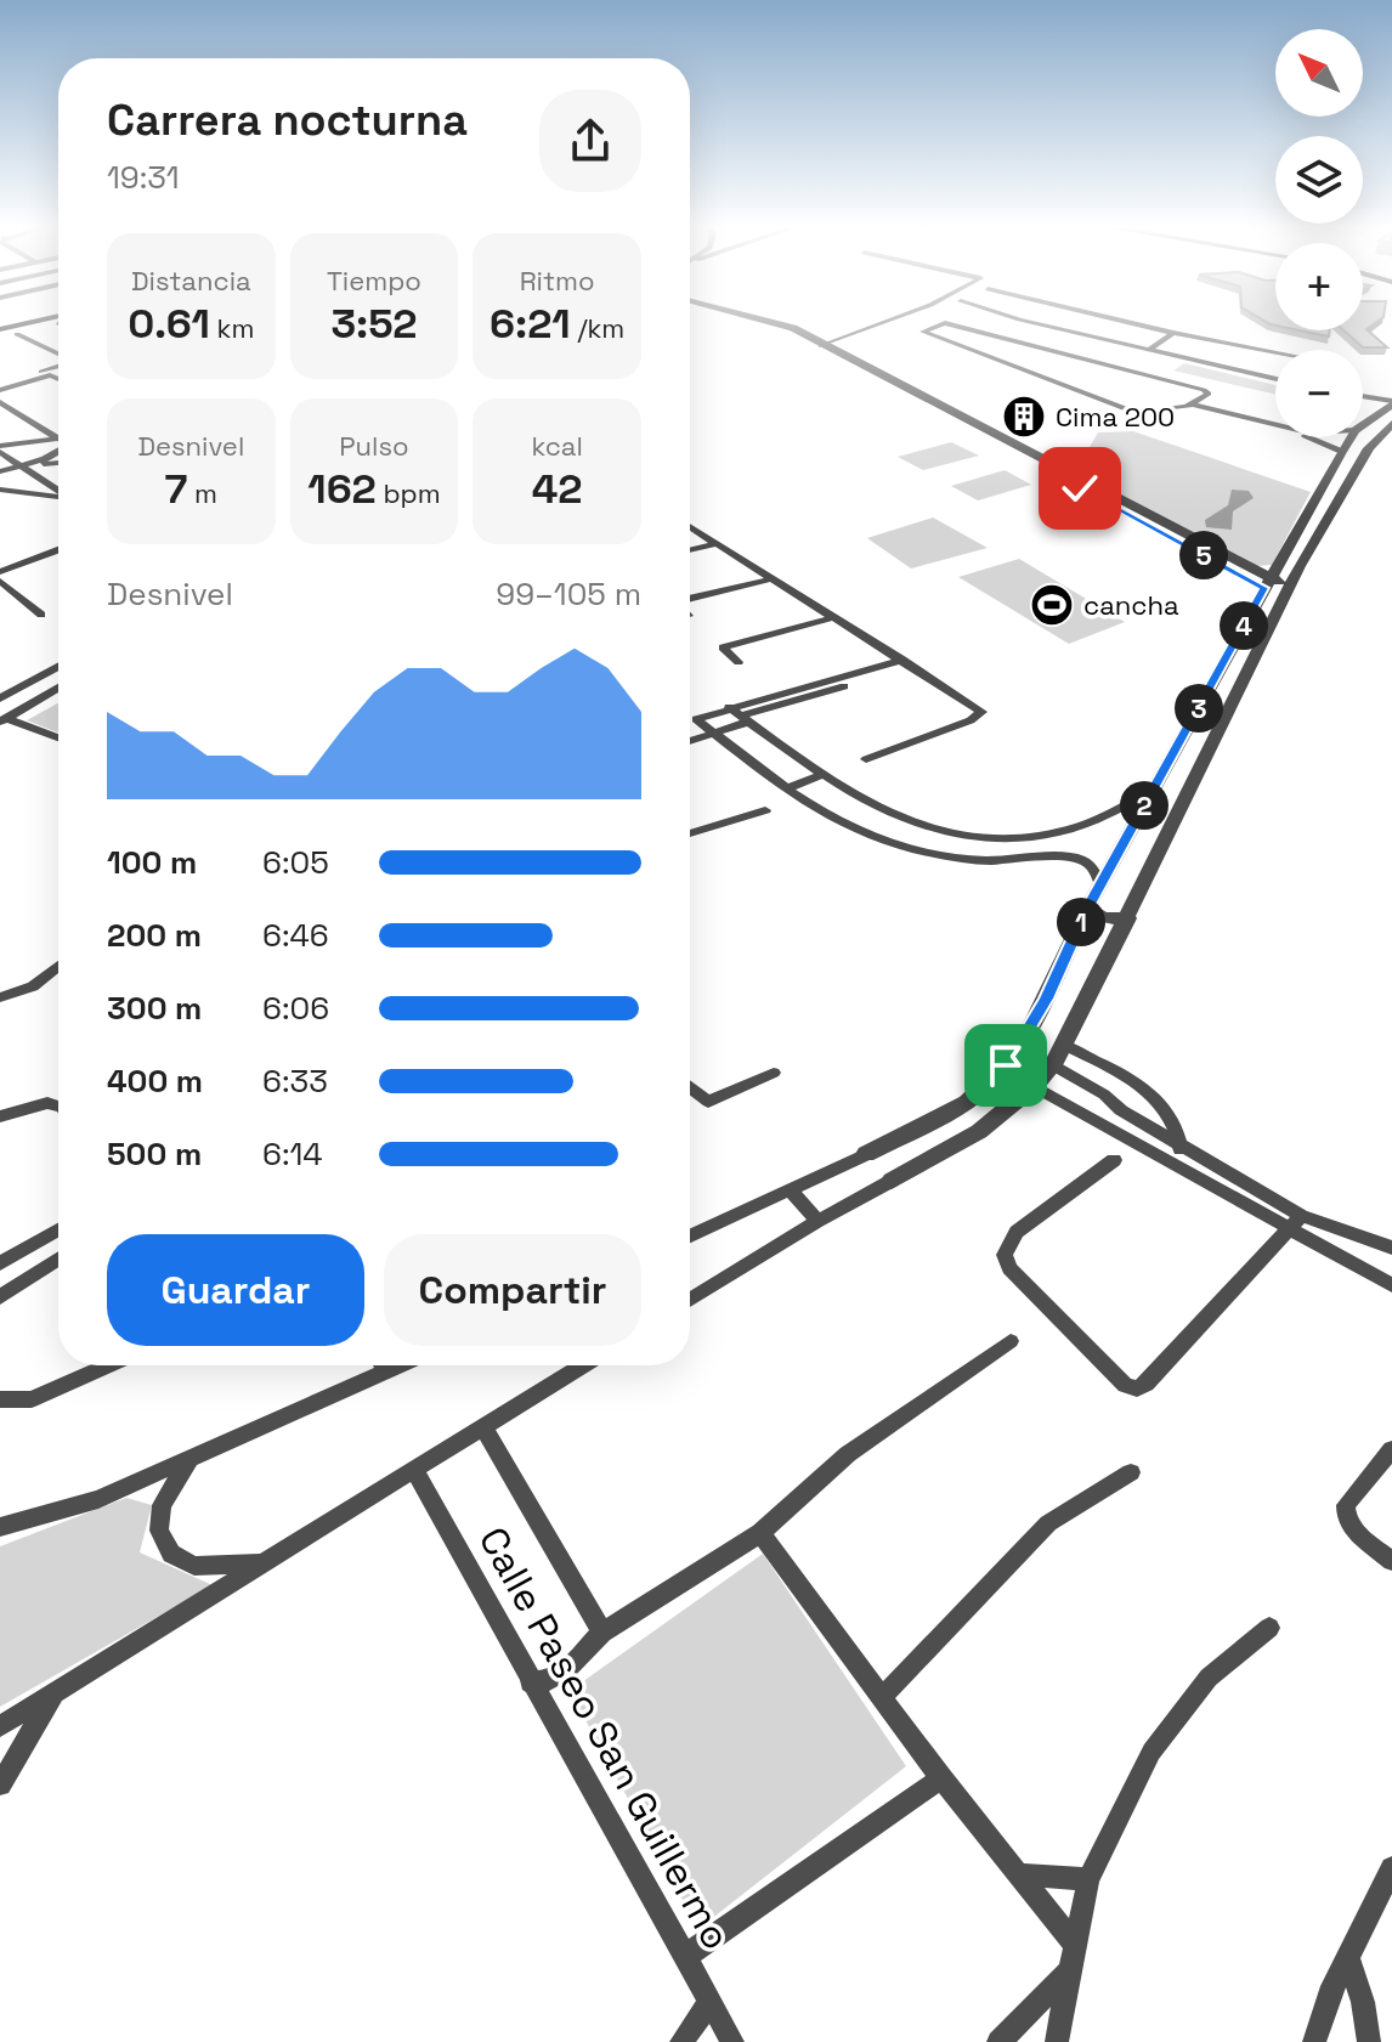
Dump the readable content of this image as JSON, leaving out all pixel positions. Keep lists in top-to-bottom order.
{
  "streets": {
    "street": ["Calle Paseo San Guillermo"]
  },
  "places": {
    "building": ["Cima 200"],
    "sports": ["cancha"]
  },
  "north": "top left",
  "page": {
    "map_buttons": ["+", "−"],
    "heading": ["Carrera nocturna", "19:31"],
    "stats": [
      ["Distancia", "0.61 km"],
      ["Tiempo", "3:52"],
      ["Ritmo", "6:21 /km"],
      ["Desnivel", "7 m"],
      ["Pulso", "162 bpm"],
      ["kcal", "42"]
    ],
    "pins": [
      "5",
      "4",
      "3",
      "2",
      "1"
    ],
    "chart": ["Desnivel", "99–105 m"],
    "list": [
      {
        "name": "100 m",
        "note": "6:05"
      },
      {
        "name": "200 m",
        "note": "6:46"
      },
      {
        "name": "300 m",
        "note": "6:06"
      },
      {
        "name": "400 m",
        "note": "6:33"
      },
      {
        "name": "500 m",
        "note": "6:14"
      }
    ],
    "buttons": ["Guardar", "Compartir"]
  }
}
